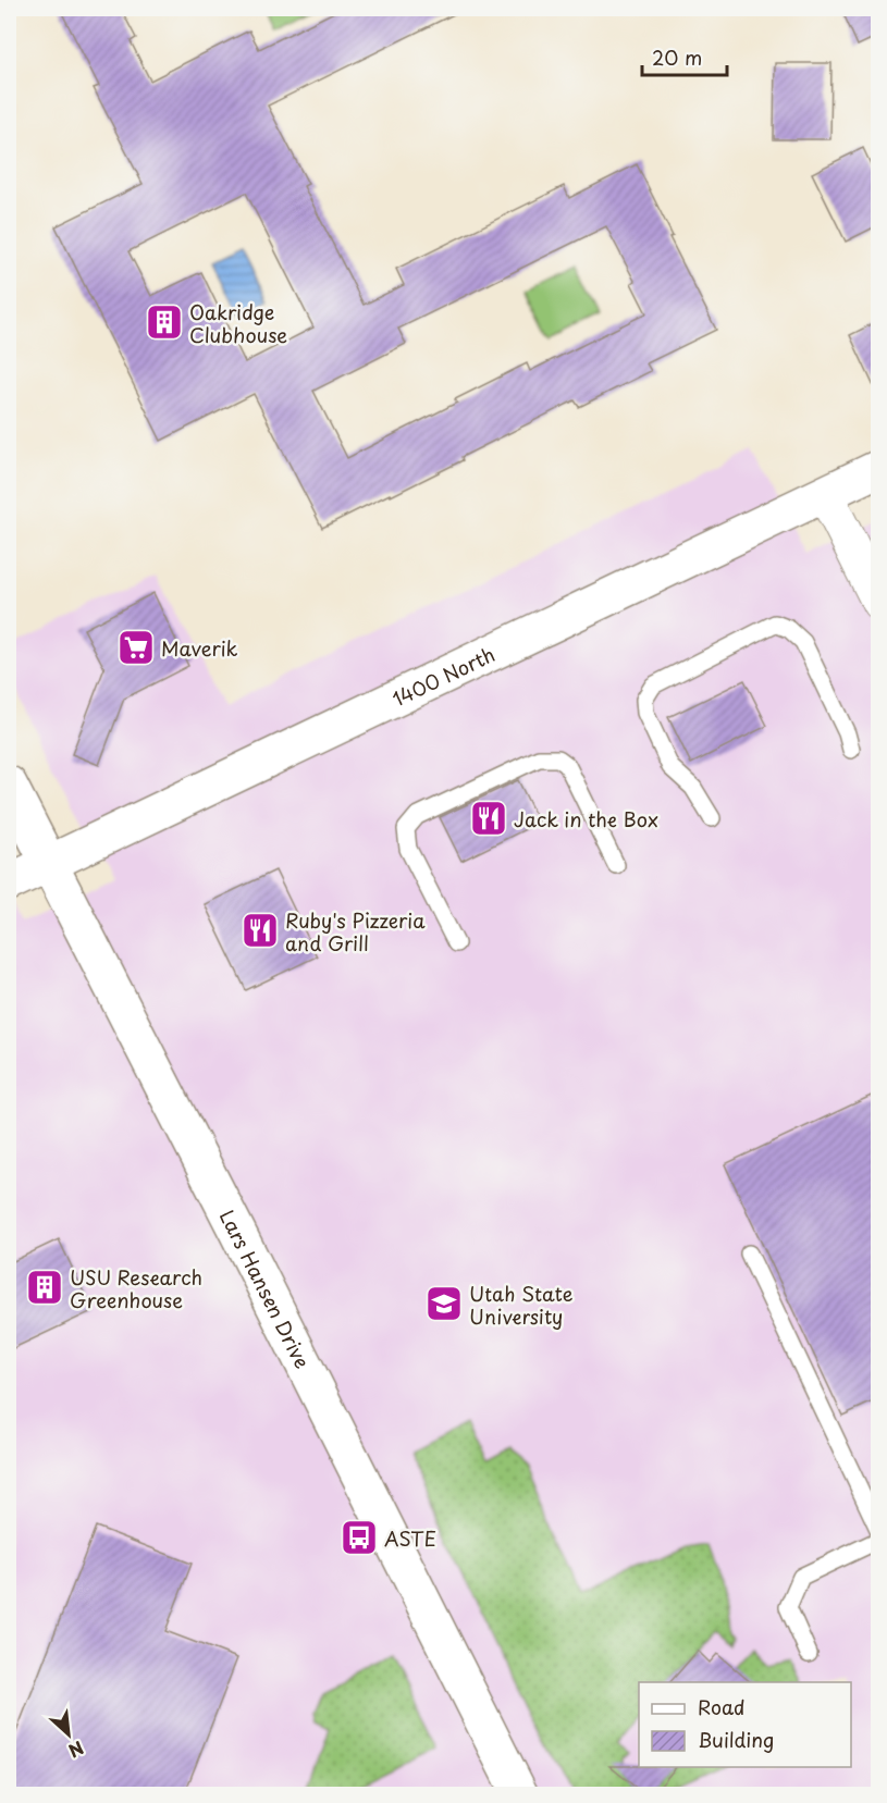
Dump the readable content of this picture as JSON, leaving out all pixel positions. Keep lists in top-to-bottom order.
{
  "streets": {
    "main road": ["1400 North", "Lars Hansen Drive"]
  },
  "crossings": [
    ["1400 North", "Lars Hansen Drive"]
  ],
  "places": {
    "building": ["Oakridge Clubhouse", "USU Research Greenhouse"],
    "supermarket": ["Maverik"],
    "restaurant": ["Jack in the Box", "Ruby's Pizzeria and Grill"],
    "school or university": ["Utah State University"],
    "bus stop": ["ASTE"]
  },
  "legend": ["Road", "Building"],
  "scale_bar": "20 m",
  "north": "bottom right"
}
